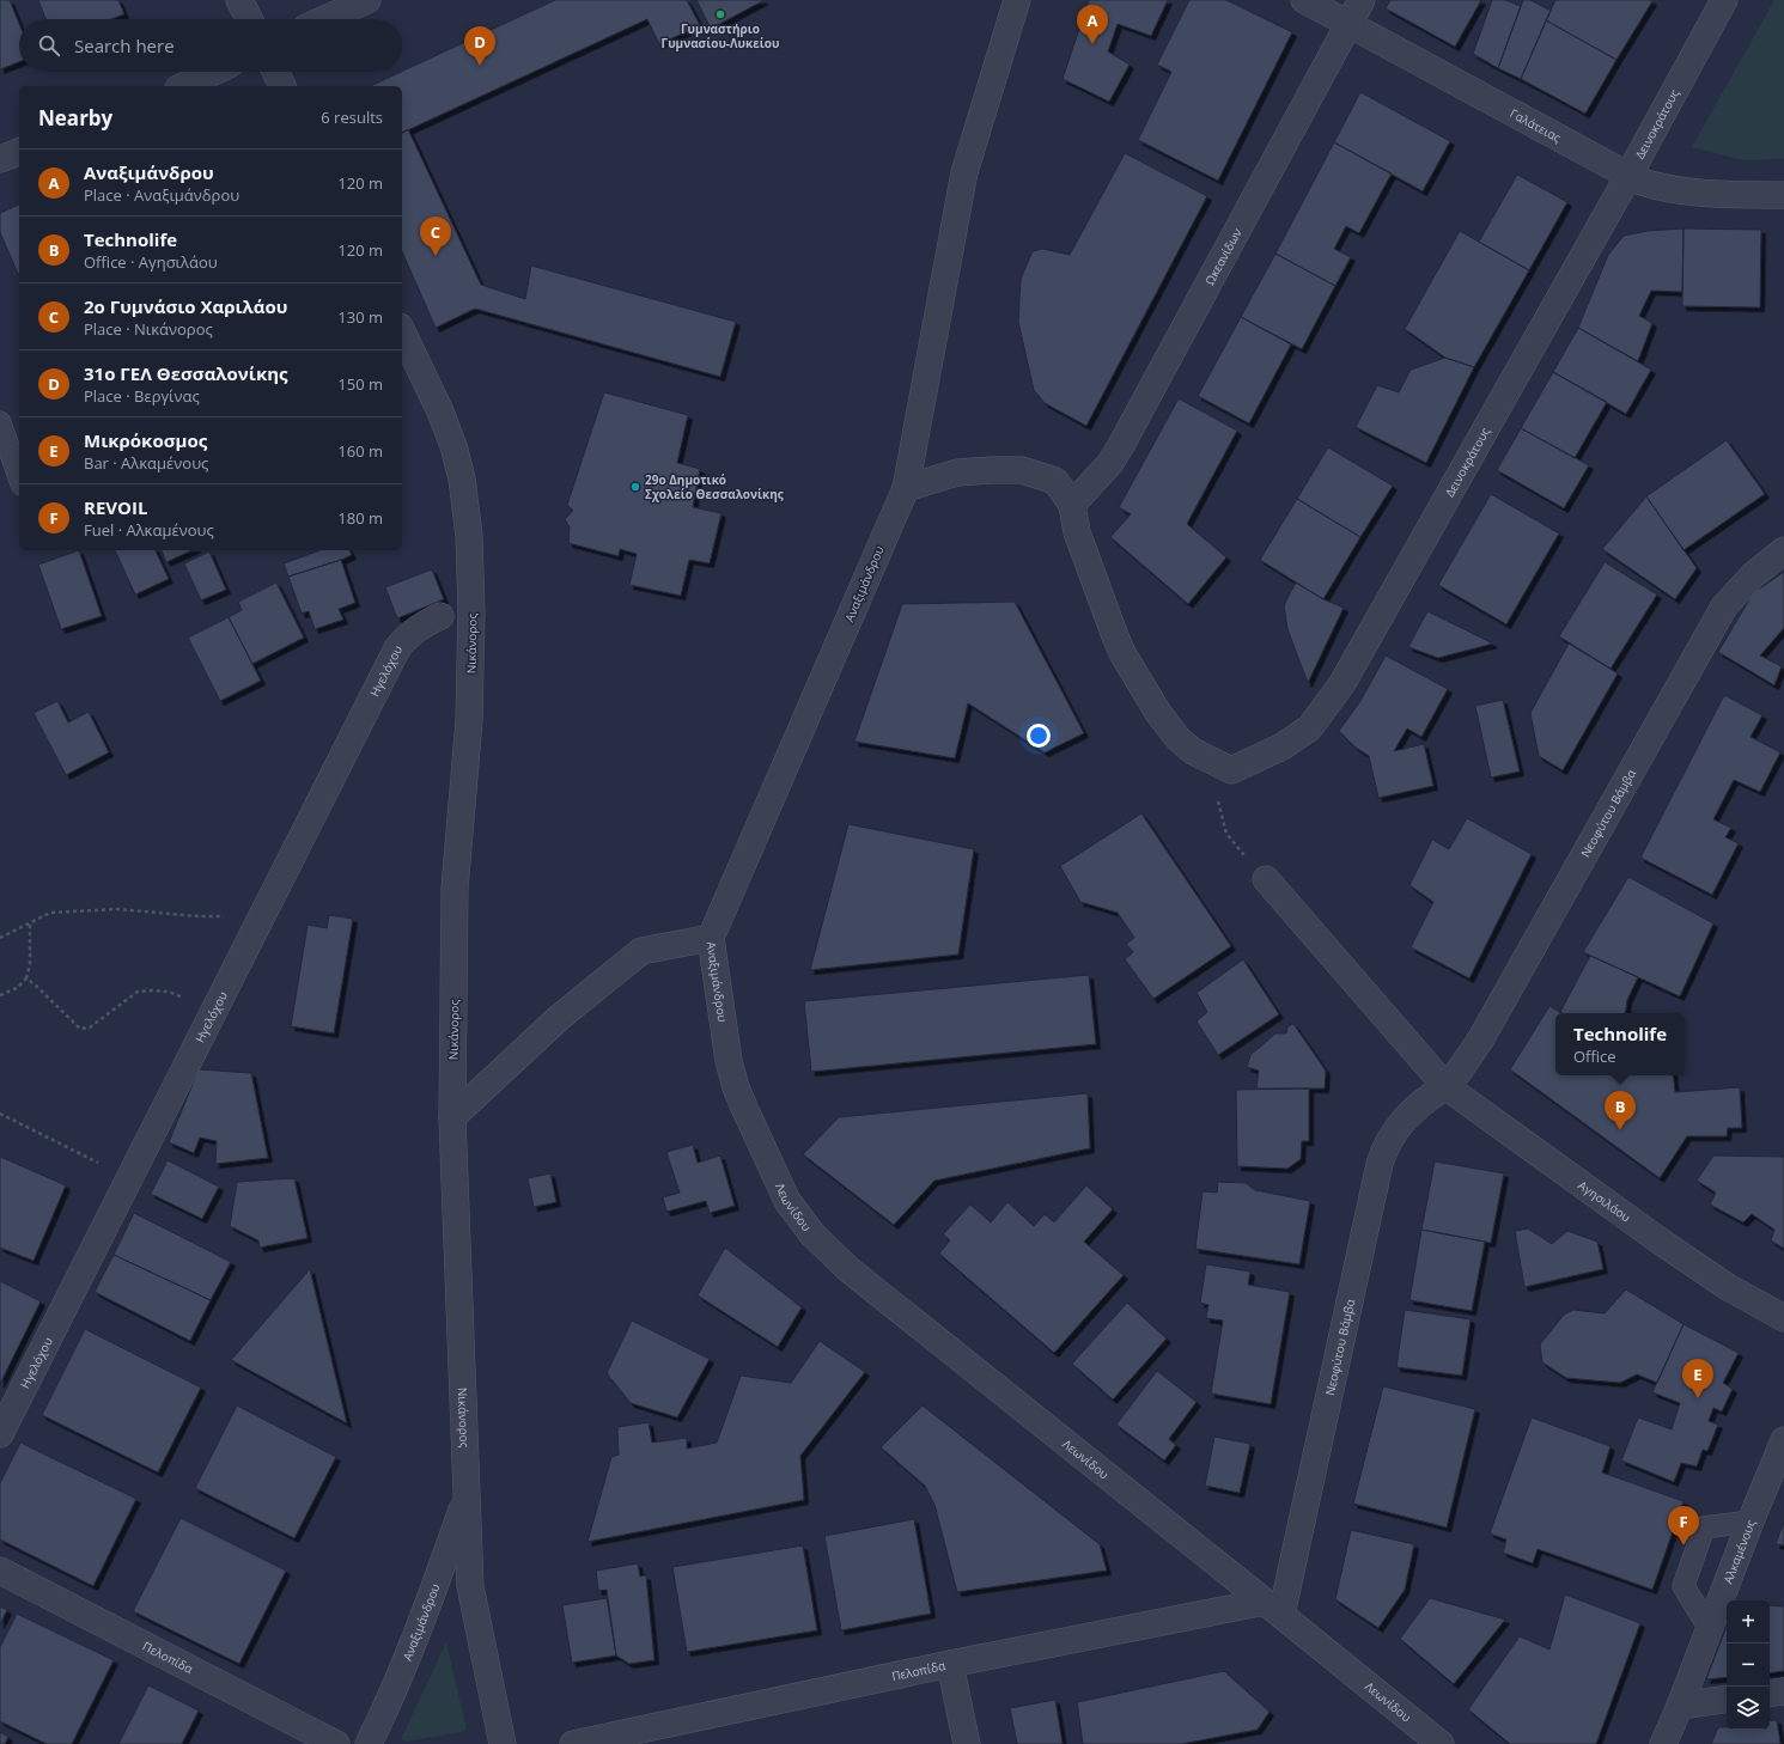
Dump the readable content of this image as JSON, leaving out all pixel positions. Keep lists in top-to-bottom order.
{
  "streets": {
    "street": [
      "Δεινοκράτους",
      "Γαλάτειας",
      "Ωκεανίδων",
      "Αναξιμάνδρου",
      "Νικάνορος",
      "Ηγελόχου",
      "Νεοφύτου Βάμβα",
      "Αγησιλάου",
      "Λεωνίδου",
      "Αλκαμένους",
      "Πελοπίδα"
    ]
  },
  "crossings": [
    ["Δεινοκράτους", "Γαλάτειας"],
    ["Γαλάτειας", "Ωκεανίδων"],
    ["Αναξιμάνδρου", "Νικάνορος"],
    ["Αναξιμάνδρου", "Λεωνίδου"],
    ["Νεοφύτου Βάμβα", "Αγησιλάου"],
    ["Νεοφύτου Βάμβα", "Λεωνίδου"],
    ["Νεοφύτου Βάμβα", "Πελοπίδα"],
    ["Λεωνίδου", "Πελοπίδα"]
  ],
  "places": ["Γυμναστήριο Γυμνασίου-Λυκείου", "29ο Δημοτικό Σχολείο Θεσσαλονίκης"],
  "page": {
    "pins": [
      "A",
      "D",
      "C",
      "B",
      "E",
      "F"
    ],
    "search": "Search here",
    "heading": ["Nearby", "6 results"],
    "list": [
      {
        "mark": "A",
        "name": "Αναξιμάνδρου",
        "note": "Place · Αναξιμάνδρου",
        "value": "120 m"
      },
      {
        "mark": "B",
        "name": "Technolife",
        "note": "Office · Αγησιλάου",
        "value": "120 m"
      },
      {
        "mark": "C",
        "name": "2ο Γυμνάσιο Χαριλάου",
        "note": "Place · Νικάνορος",
        "value": "130 m"
      },
      {
        "mark": "D",
        "name": "31ο ΓΕΛ Θεσσαλονίκης",
        "note": "Place · Βεργίνας",
        "value": "150 m"
      },
      {
        "mark": "E",
        "name": "Μικρόκοσμος",
        "note": "Bar · Αλκαμένους",
        "value": "160 m"
      },
      {
        "mark": "F",
        "name": "REVOIL",
        "note": "Fuel · Αλκαμένους",
        "value": "180 m"
      }
    ],
    "popup": ["Technolife", "Office"],
    "map_buttons": ["+", "−"]
  }
}
